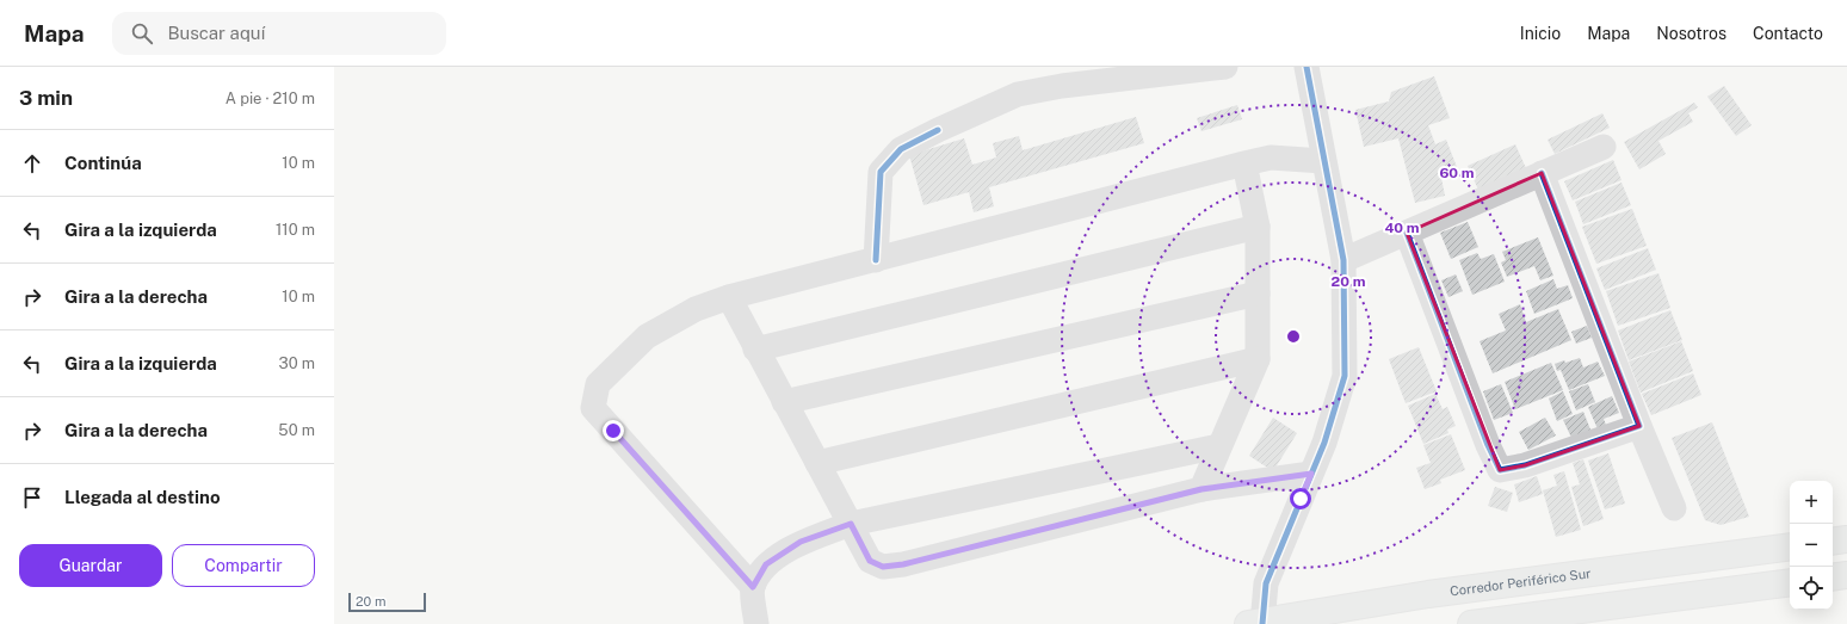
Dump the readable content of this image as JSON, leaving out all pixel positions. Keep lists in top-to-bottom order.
{
  "streets": {
    "main road": ["Corredor Periférico Sur"]
  },
  "scale_bar": "20 m",
  "page": {
    "header": "Mapa",
    "search": "Buscar aquí",
    "nav": [
      "Inicio",
      "Mapa",
      "Nosotros",
      "Contacto"
    ],
    "heading": ["3 min", "A pie · 210 m"],
    "list": [
      ["Continúa", "10 m"],
      ["Gira a la izquierda", "110 m"],
      ["Gira a la derecha", "10 m"],
      ["Gira a la izquierda", "30 m"],
      ["Gira a la derecha", "50 m"],
      "Llegada al destino"
    ],
    "map_buttons": ["+", "−"],
    "buttons": ["Guardar", "Compartir"],
    "scale": "20 m"
  },
  "rings": ["60 m", "40 m", "20 m"]
}
